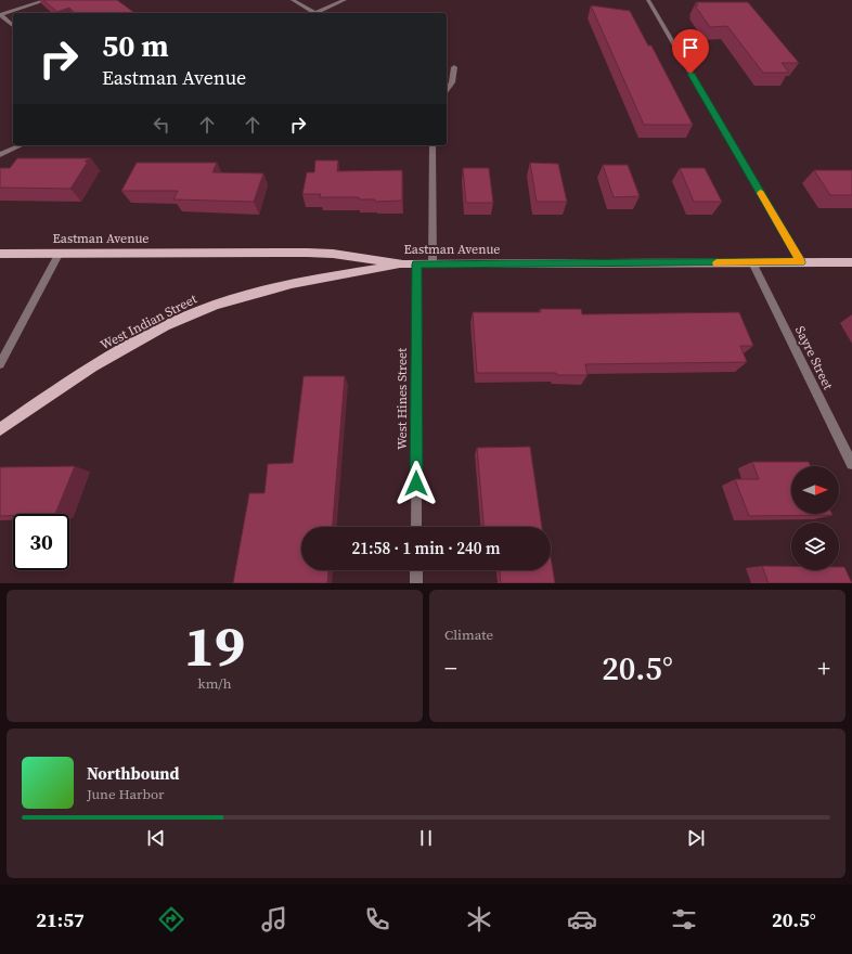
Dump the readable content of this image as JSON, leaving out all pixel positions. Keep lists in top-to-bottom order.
{
  "streets": {
    "main road": ["Eastman Avenue", "West Indian Street"],
    "street": ["Sayre Street", "West Hines Street"]
  },
  "crossings": [
    ["Eastman Avenue", "West Indian Street"],
    ["Eastman Avenue", "Sayre Street"],
    ["Eastman Avenue", "West Hines Street"]
  ],
  "north": "right",
  "page": {
    "turn": ["50 m", "Eastman Avenue"],
    "limit": "30",
    "trip": "21:58 · 1 min · 240 m",
    "tile": [
      ["19", "km/h"],
      "Climate"
    ],
    "heat": ["−", "20.5°", "+"],
    "song": ["Northbound", "June Harbor"],
    "tabs": ["21:57", "20.5°"]
  }
}
